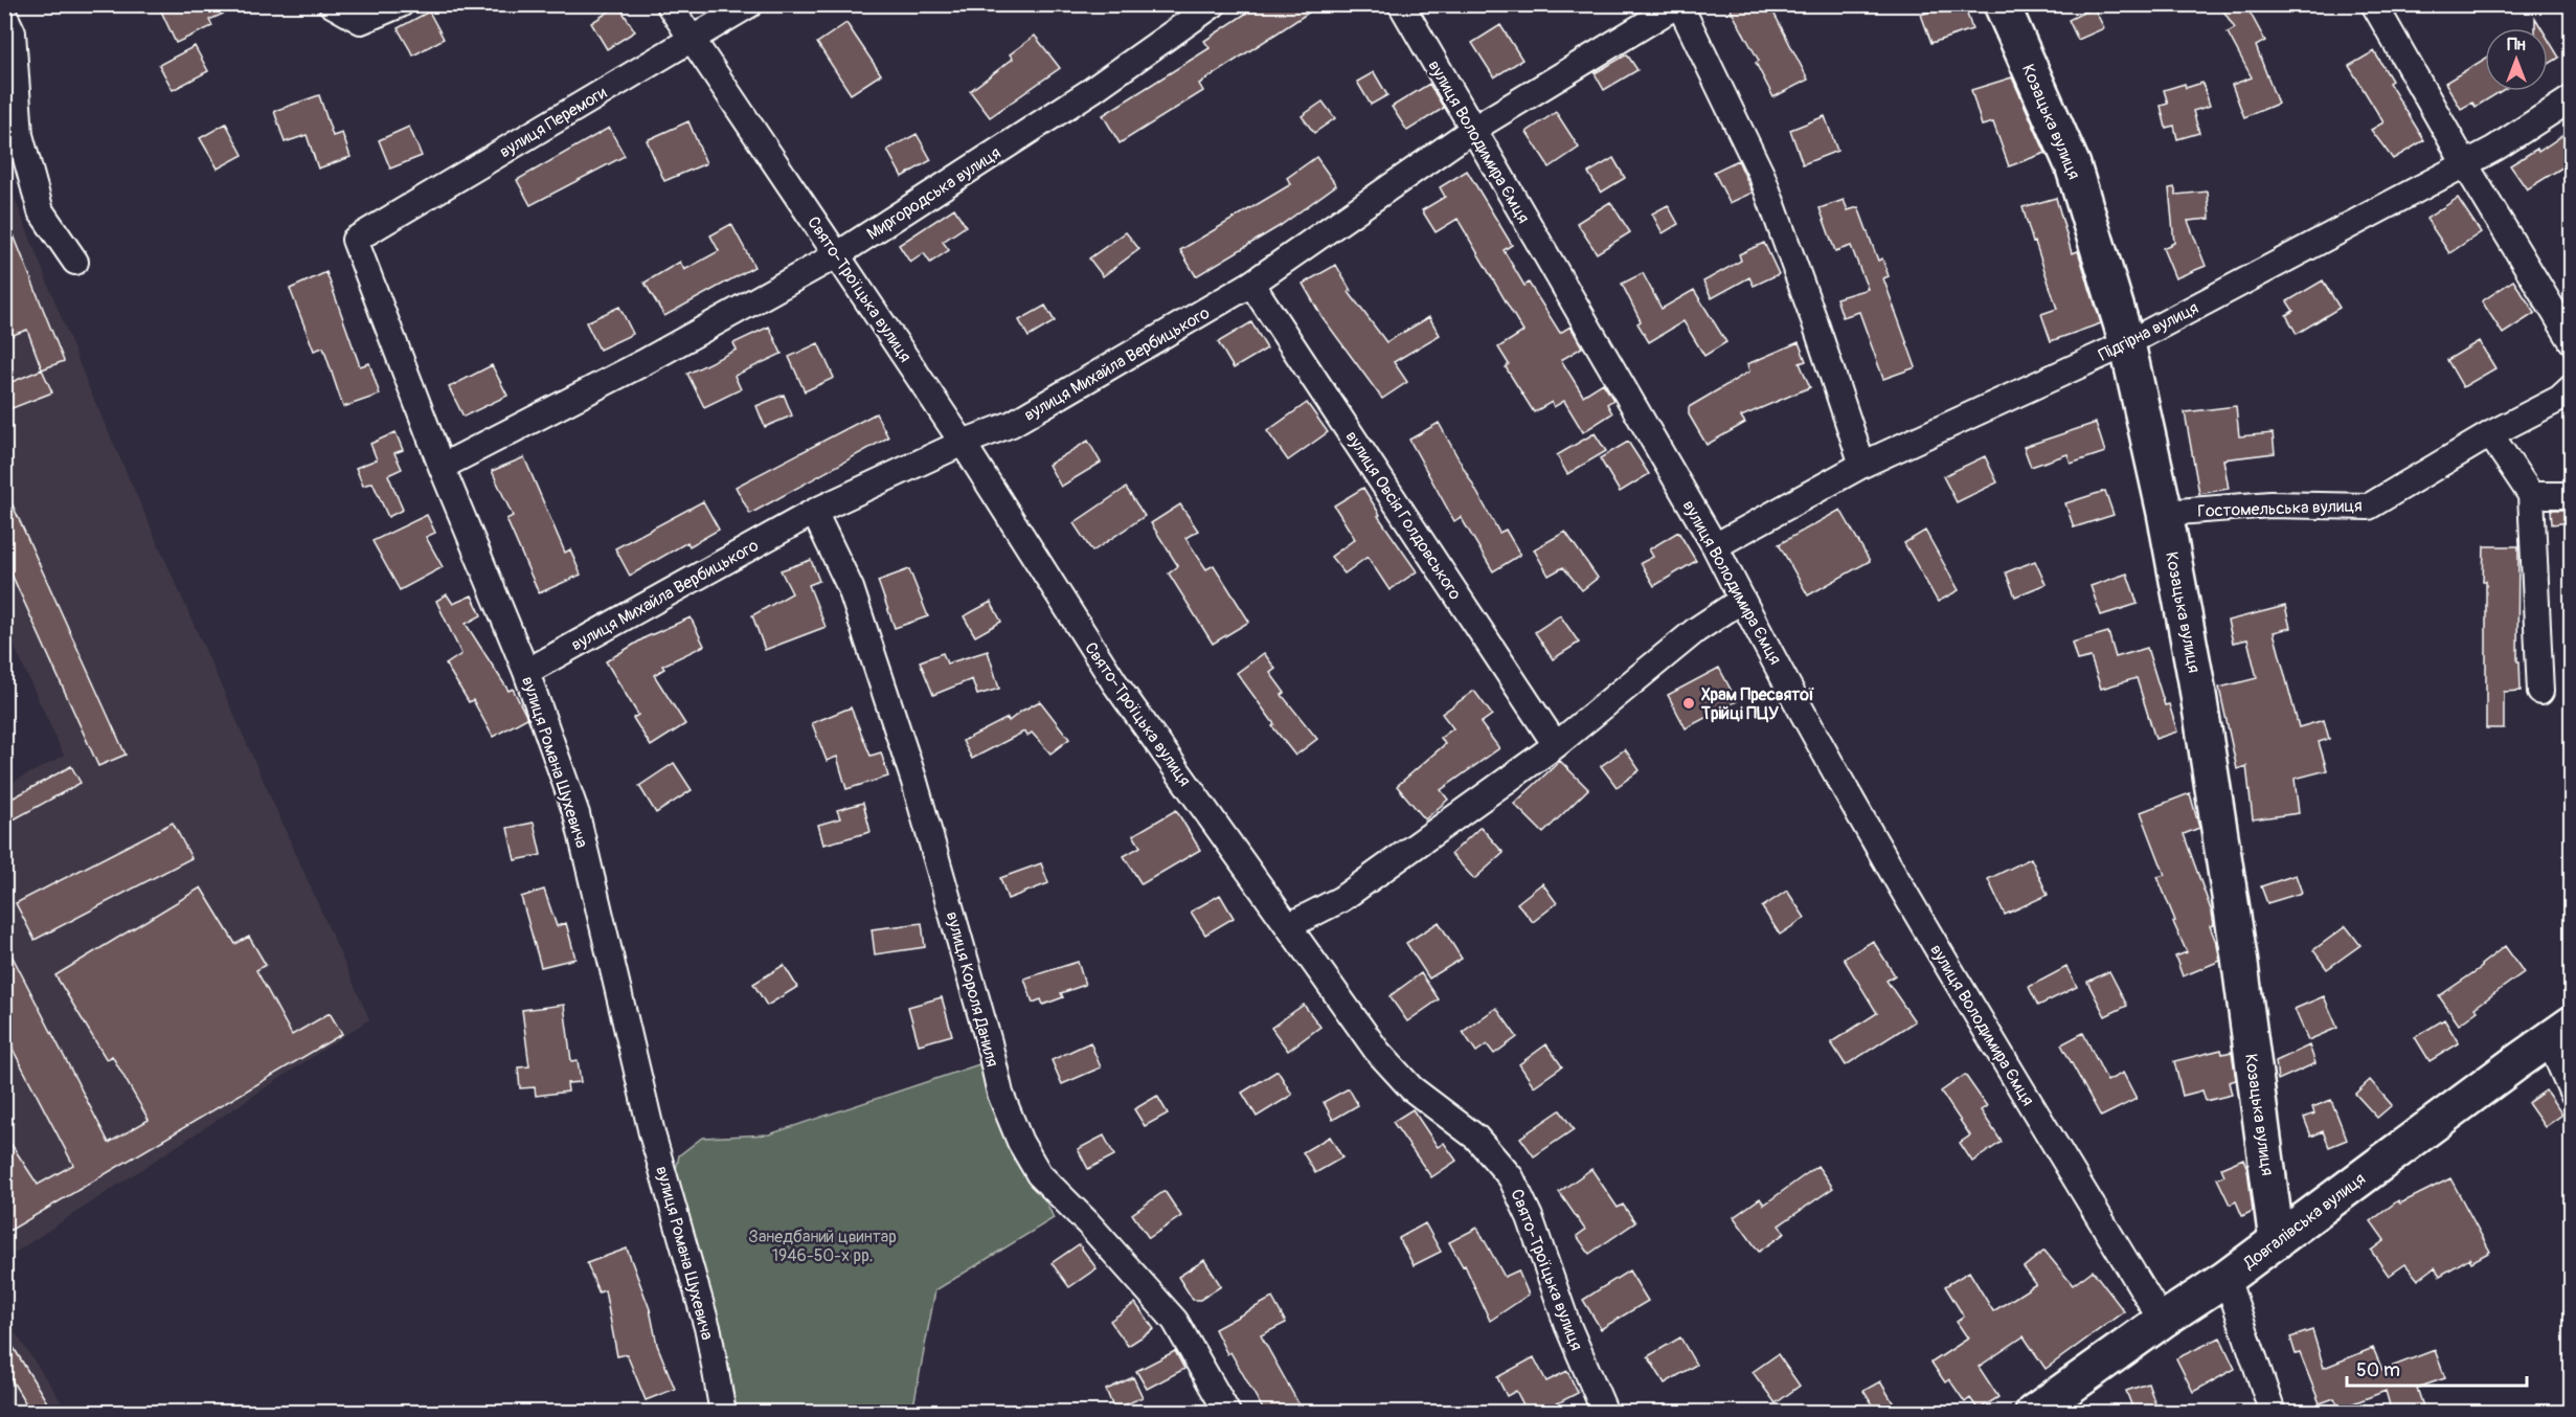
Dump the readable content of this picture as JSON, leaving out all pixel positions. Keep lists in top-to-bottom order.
{
  "streets": {
    "street": [
      "вулиця Перемоги",
      "Козацька вулиця",
      "вулиця Володимира Ємця",
      "Миргородська вулиця",
      "Свято-Троїцька вулиця",
      "Підгірна вулиця",
      "вулиця Михайла Вербицького",
      "Гостомельська вулиця",
      "вулиця Овсія Голдовського",
      "вулиця Романа Шухевича",
      "вулиця Короля Даниля",
      "Довгалівська вулиця"
    ]
  },
  "crossings": [
    ["вулиця Перемоги", "Свято-Троїцька вулиця"],
    ["вулиця Перемоги", "вулиця Романа Шухевича"],
    ["Козацька вулиця", "Підгірна вулиця"],
    ["Козацька вулиця", "Гостомельська вулиця"],
    ["Козацька вулиця", "Довгалівська вулиця"],
    ["вулиця Володимира Ємця", "Підгірна вулиця"],
    ["вулиця Володимира Ємця", "вулиця Михайла Вербицького"],
    ["вулиця Володимира Ємця", "Довгалівська вулиця"],
    ["Миргородська вулиця", "Свято-Троїцька вулиця"],
    ["Миргородська вулиця", "вулиця Романа Шухевича"],
    ["Свято-Троїцька вулиця", "вулиця Михайла Вербицького"],
    ["вулиця Михайла Вербицького", "вулиця Овсія Голдовського"],
    ["вулиця Михайла Вербицького", "вулиця Романа Шухевича"],
    ["вулиця Михайла Вербицького", "вулиця Короля Даниля"]
  ],
  "parks": ["Занедбаний цвинтар 1946-50-х рр."],
  "places": ["Храм Пресвятої Трійці ПЦУ"],
  "scale_bar": "50 m",
  "north": "top"
}
